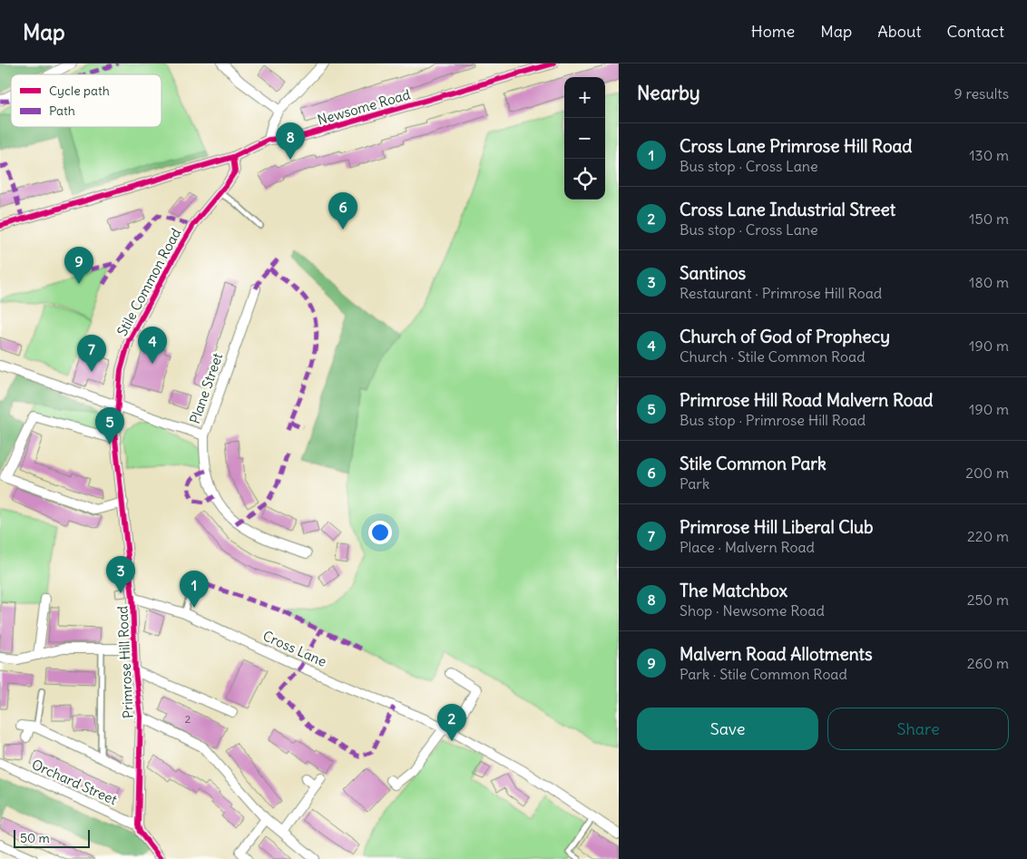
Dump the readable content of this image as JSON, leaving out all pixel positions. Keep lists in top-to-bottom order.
{
  "streets": {
    "street": [
      "Newsome Road",
      "Stile Common Road",
      "Plane Street",
      "Cross Lane",
      "Primrose Hill Road",
      "Orchard Street"
    ]
  },
  "crossings": [
    ["Newsome Road", "Stile Common Road"],
    ["Stile Common Road", "Plane Street"],
    ["Stile Common Road", "Primrose Hill Road"],
    ["Plane Street", "Primrose Hill Road"],
    ["Cross Lane", "Primrose Hill Road"],
    ["Primrose Hill Road", "Orchard Street"]
  ],
  "house_numbers": ["2"],
  "legend": ["Cycle path", "Path"],
  "scale_bar": "50 m",
  "page": {
    "header": "Map",
    "nav": [
      "Home",
      "Map",
      "About",
      "Contact"
    ],
    "heading": ["Nearby", "9 results"],
    "map_buttons": ["+", "−"],
    "pins": [
      "8",
      "6",
      "9",
      "4",
      "7",
      "5",
      "3",
      "1",
      "2"
    ],
    "list": [
      {
        "mark": "1",
        "name": "Cross Lane Primrose Hill Road",
        "note": "Bus stop · Cross Lane",
        "value": "130 m"
      },
      {
        "mark": "2",
        "name": "Cross Lane Industrial Street",
        "note": "Bus stop · Cross Lane",
        "value": "150 m"
      },
      {
        "mark": "3",
        "name": "Santinos",
        "note": "Restaurant · Primrose Hill Road",
        "value": "180 m"
      },
      {
        "mark": "4",
        "name": "Church of God of Prophecy",
        "note": "Church · Stile Common Road",
        "value": "190 m"
      },
      {
        "mark": "5",
        "name": "Primrose Hill Road Malvern Road",
        "note": "Bus stop · Primrose Hill Road",
        "value": "190 m"
      },
      {
        "mark": "6",
        "name": "Stile Common Park",
        "note": "Park",
        "value": "200 m"
      },
      {
        "mark": "7",
        "name": "Primrose Hill Liberal Club",
        "note": "Place · Malvern Road",
        "value": "220 m"
      },
      {
        "mark": "8",
        "name": "The Matchbox",
        "note": "Shop · Newsome Road",
        "value": "250 m"
      },
      {
        "mark": "9",
        "name": "Malvern Road Allotments",
        "note": "Park · Stile Common Road",
        "value": "260 m"
      }
    ],
    "buttons": ["Save", "Share"],
    "scale": "50 m"
  }
}
